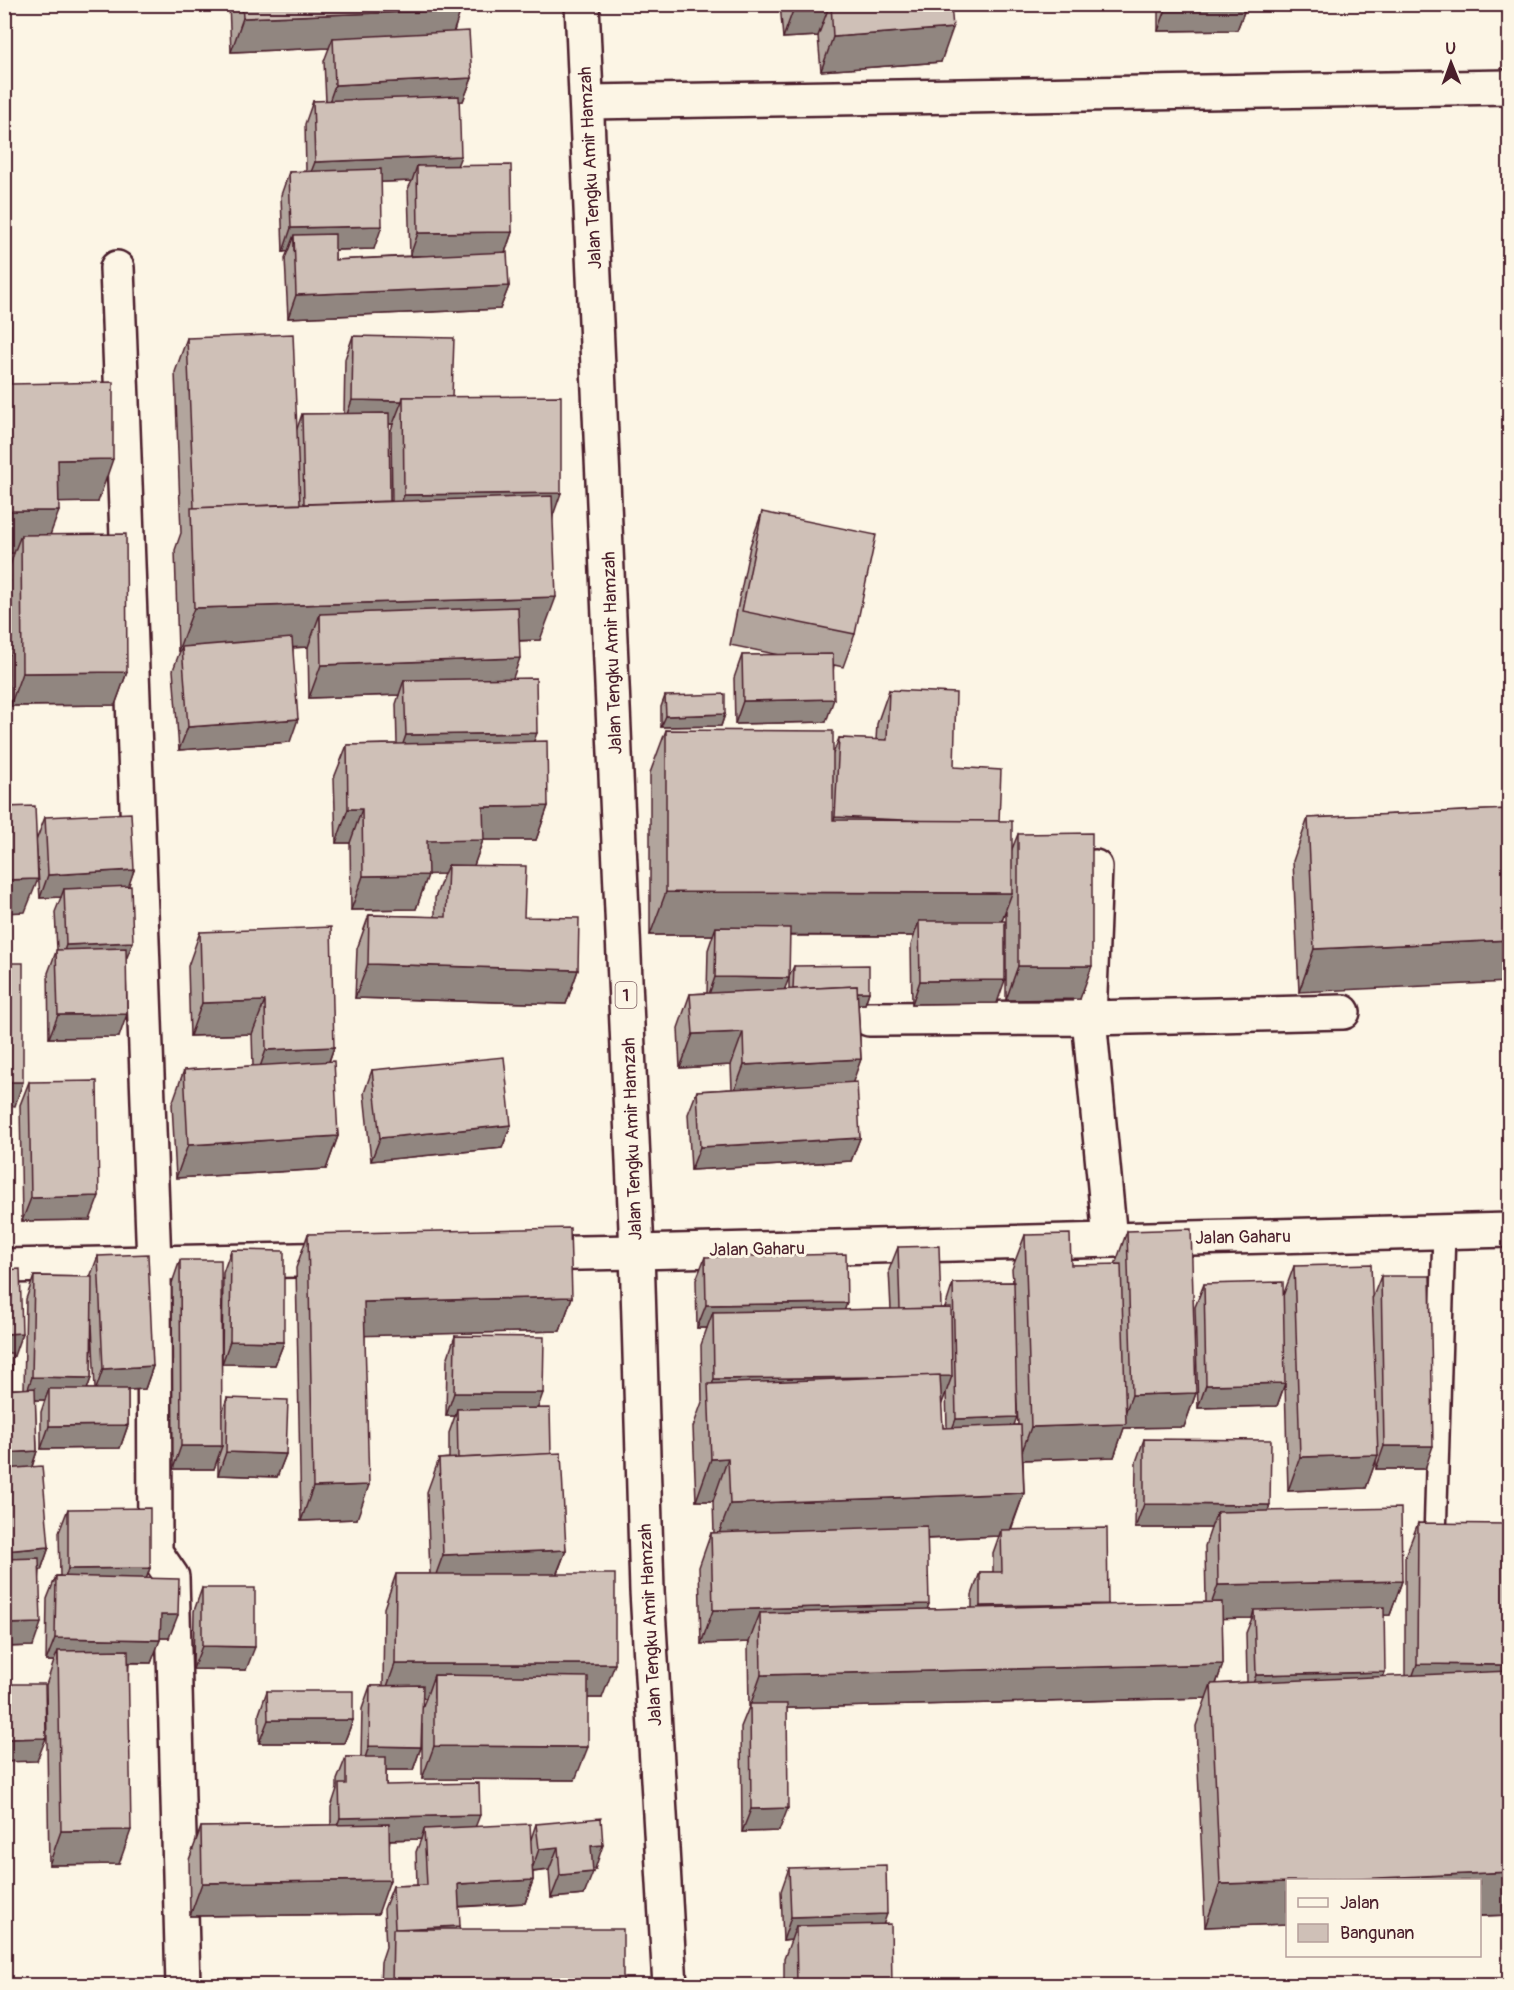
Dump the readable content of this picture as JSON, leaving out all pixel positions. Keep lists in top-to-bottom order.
{
  "streets": {
    "street": ["Jalan Tengku Amir Hamzah", "1", "Jalan Gaharu"]
  },
  "crossings": [
    ["Jalan Tengku Amir Hamzah", "Jalan Gaharu"]
  ],
  "legend": ["Jalan", "Bangunan"],
  "north": "top"
}
